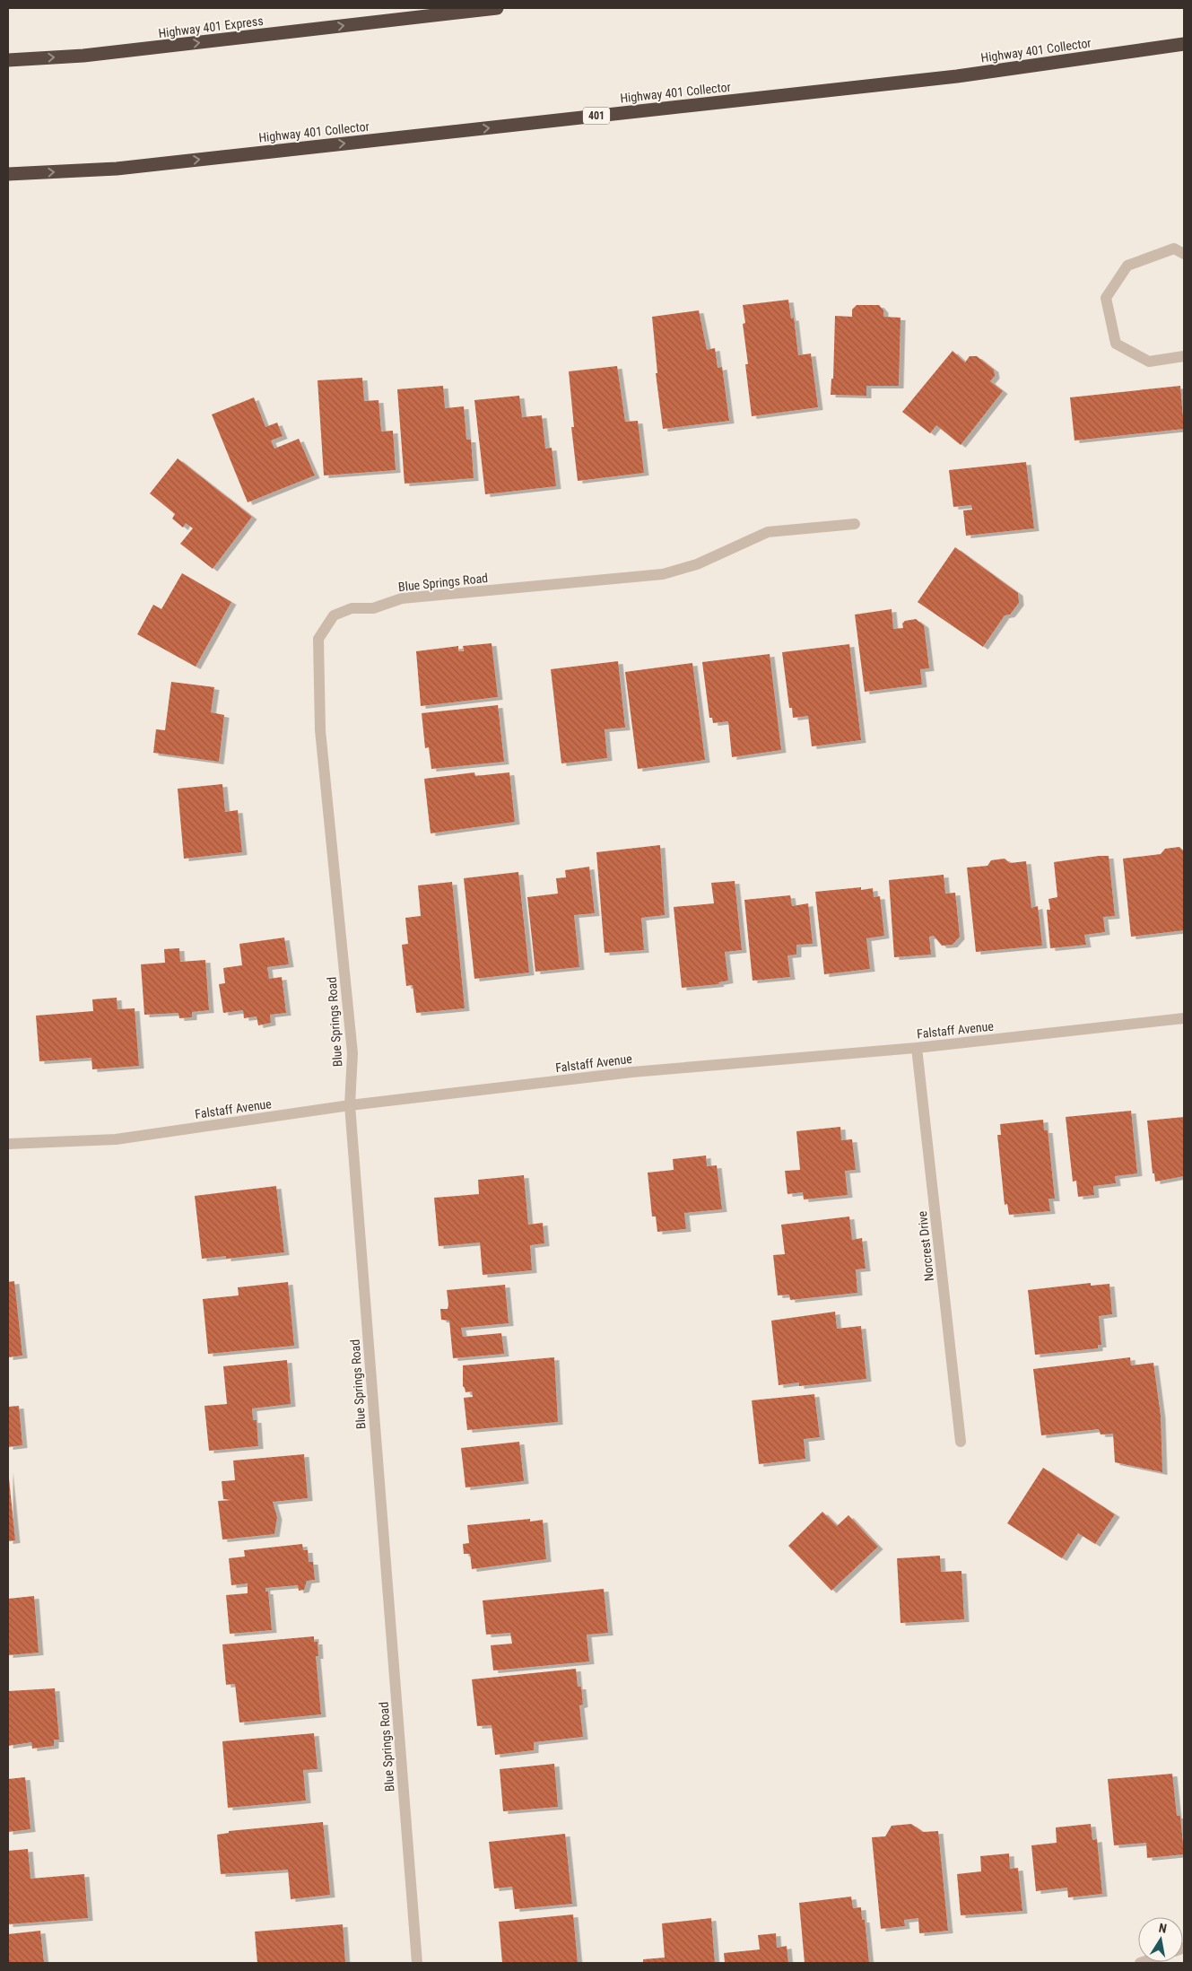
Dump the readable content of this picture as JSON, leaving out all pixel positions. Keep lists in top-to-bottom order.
{
  "streets": {
    "highway": ["Highway 401 Express", "Highway 401 Collector", "401"],
    "street": ["Blue Springs Road", "Falstaff Avenue", "Norcrest Drive"]
  },
  "crossings": [
    ["Blue Springs Road", "Falstaff Avenue"],
    ["Falstaff Avenue", "Norcrest Drive"]
  ],
  "one_way": ["Highway 401 Express", "Highway 401 Collector"],
  "north": "top"
}
